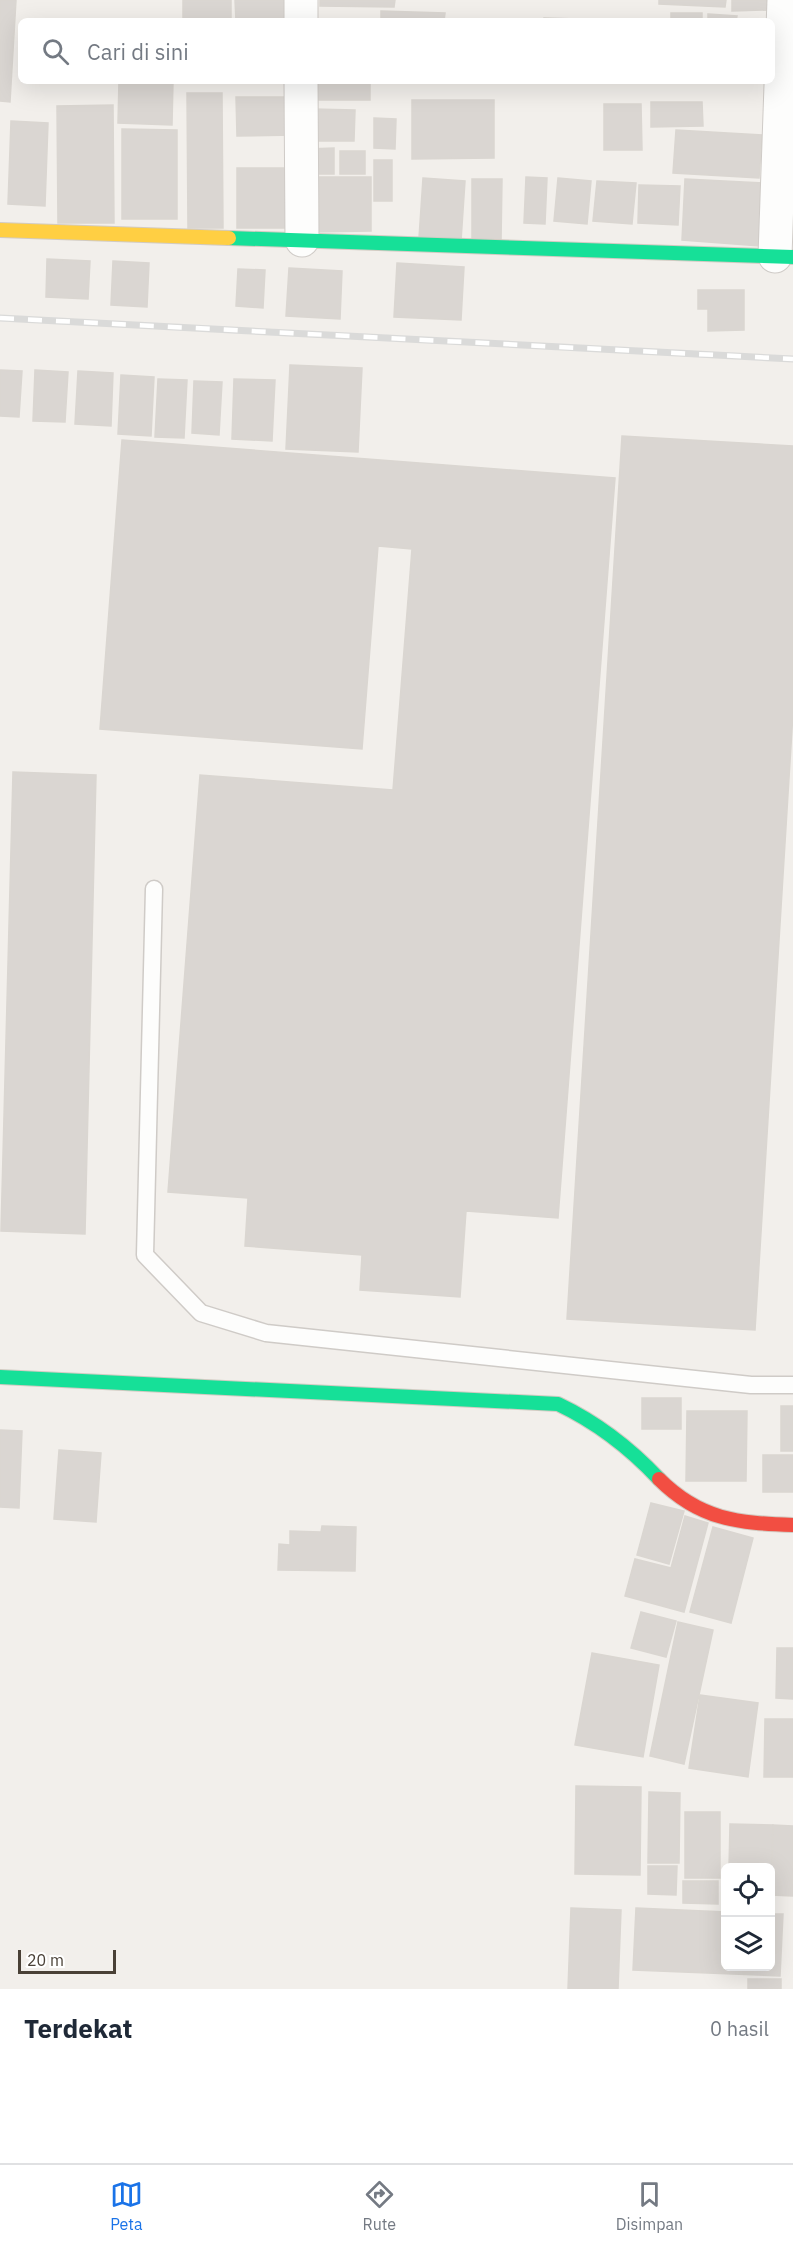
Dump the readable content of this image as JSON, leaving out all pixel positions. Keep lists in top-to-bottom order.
{
  "scale_bar": "20 m",
  "page": {
    "search": "Cari di sini",
    "scale": "20 m",
    "heading": ["Terdekat", "0 hasil"],
    "nav": ["Peta", "Rute", "Disimpan"]
  }
}
